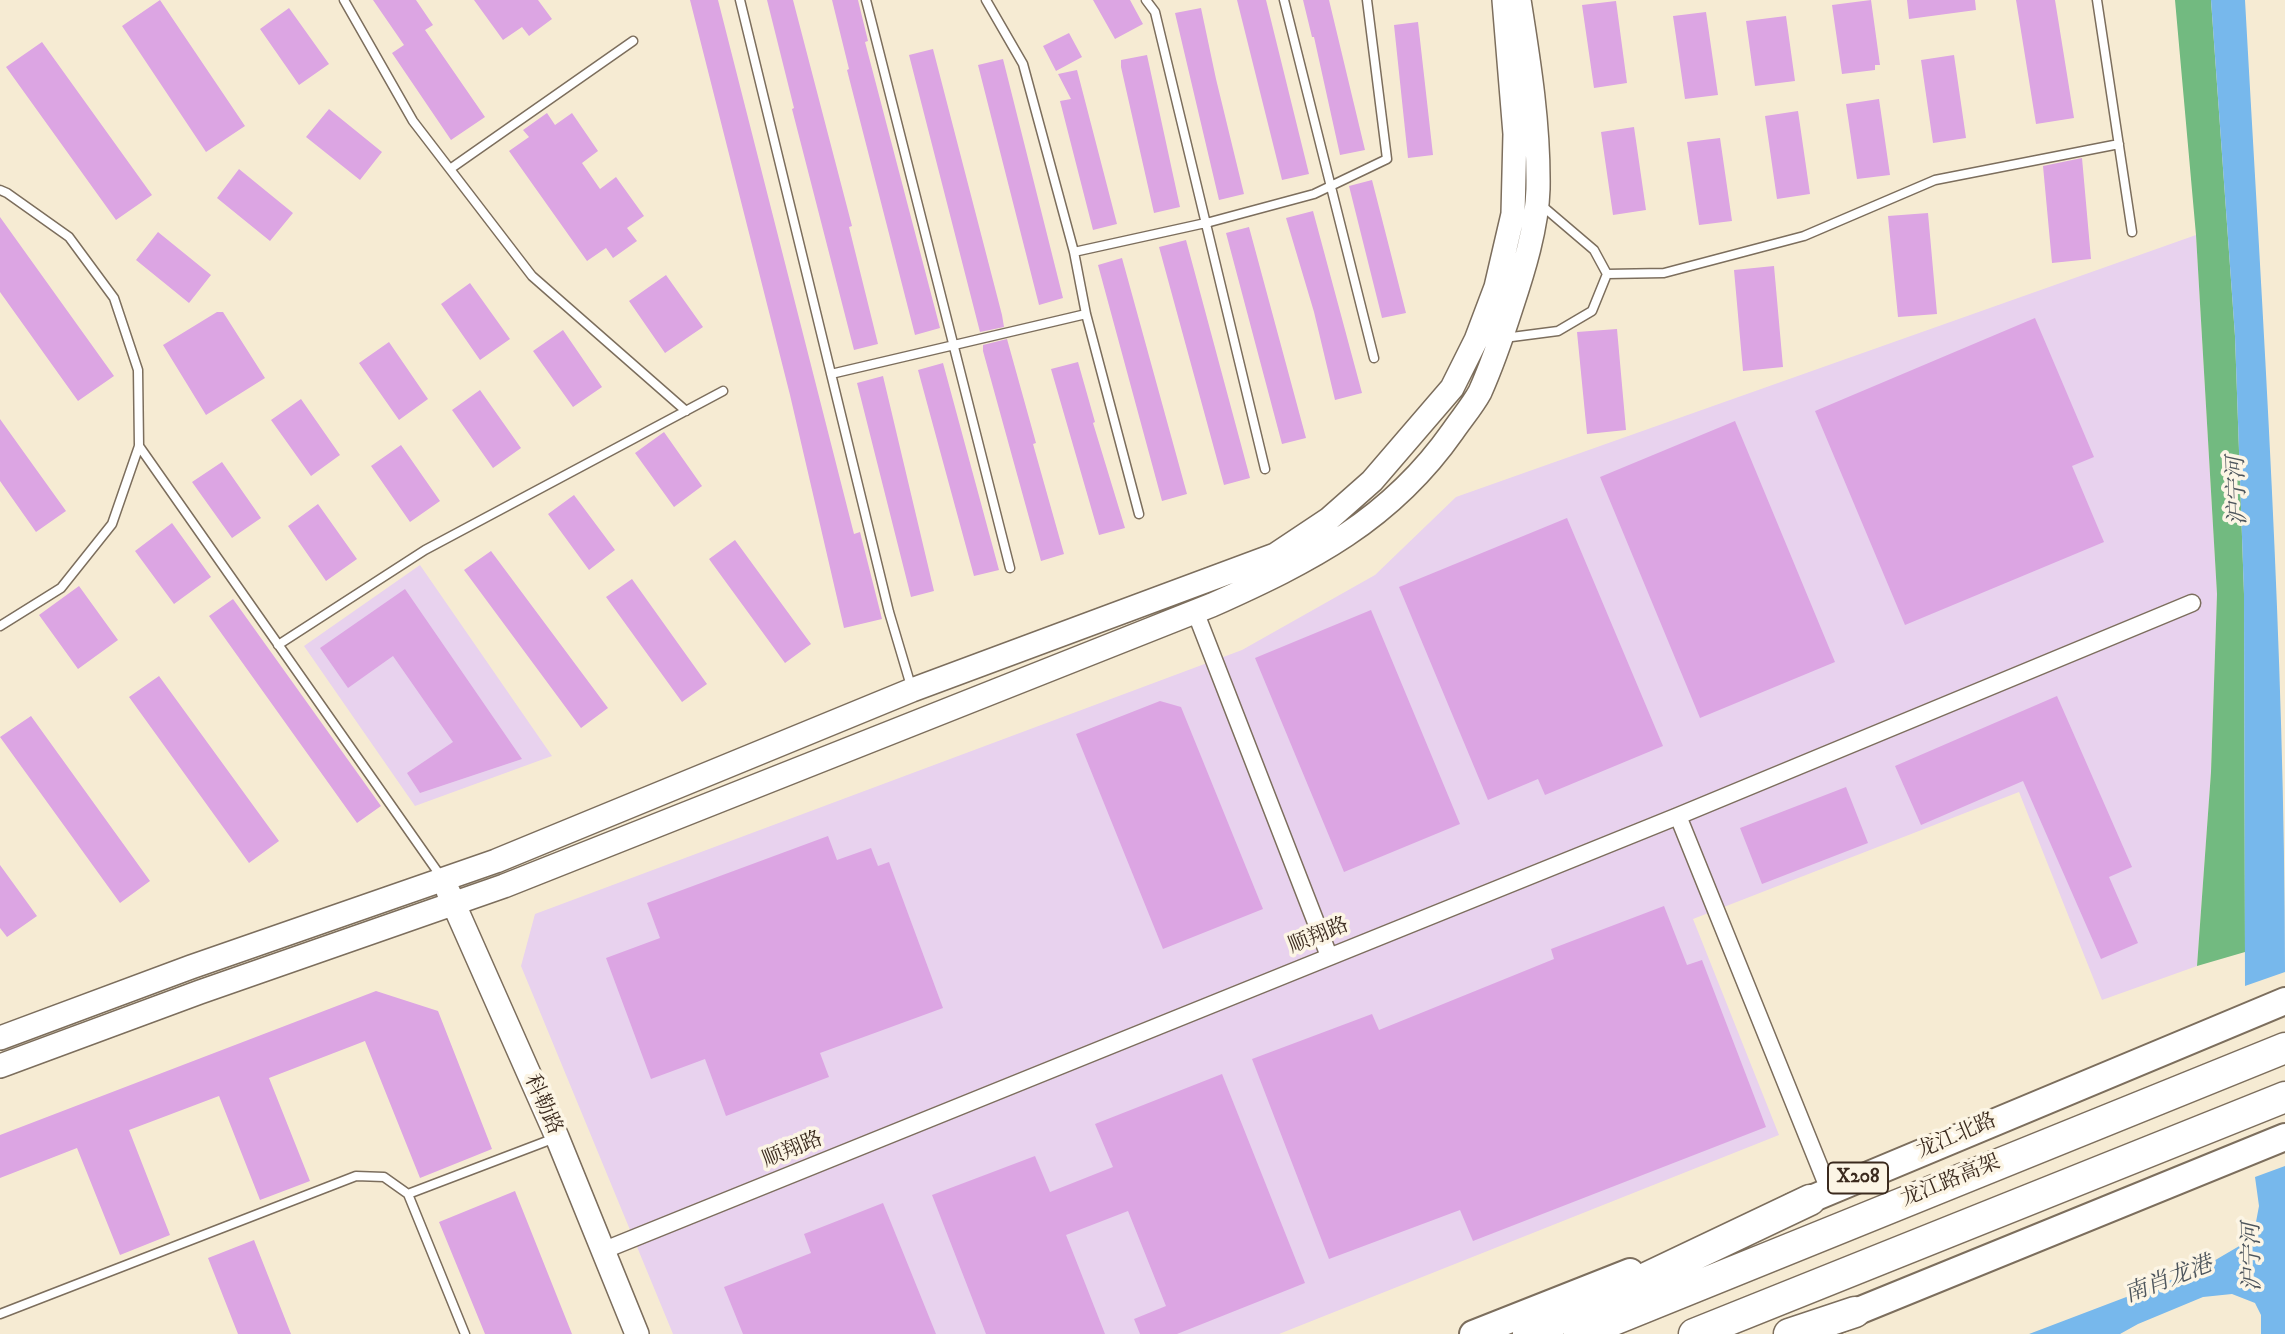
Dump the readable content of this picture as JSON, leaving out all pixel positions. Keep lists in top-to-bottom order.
{
  "streets": {
    "highway": ["龙江路高架"],
    "main road": ["龙江北路", "X208"],
    "street": ["顺翔路", "科勒路"]
  },
  "crossings": [
    ["顺翔路", "科勒路"]
  ],
  "water": ["沪宁河", "南肖龙港"]
}
